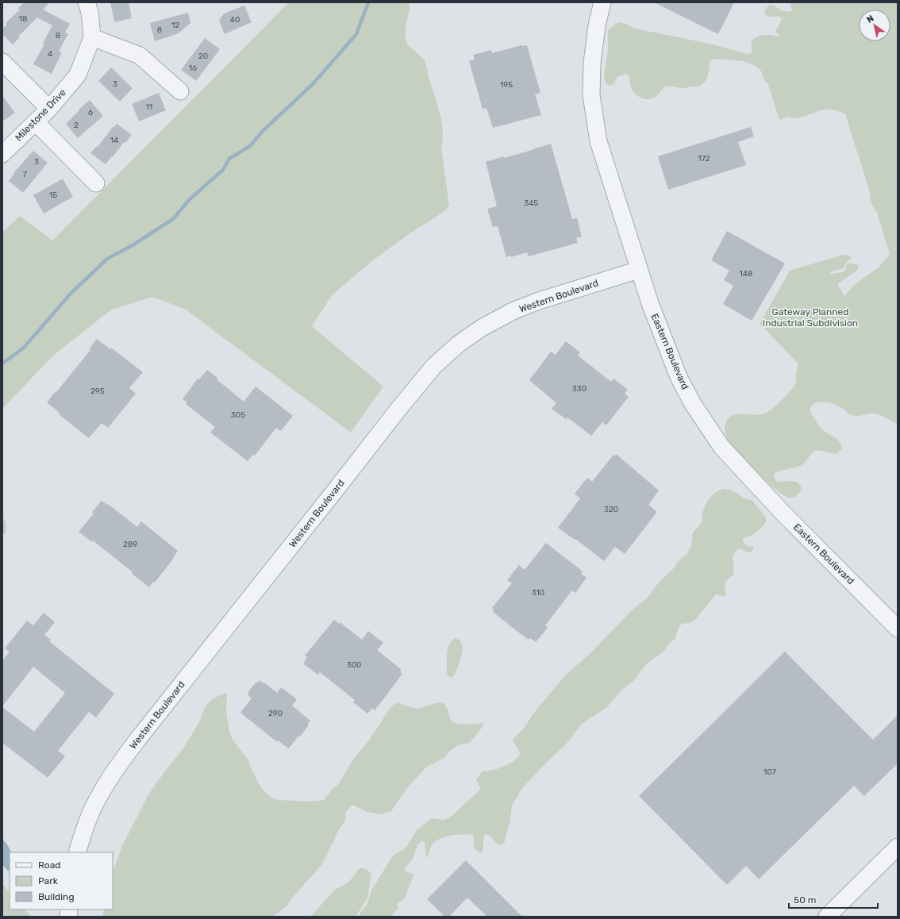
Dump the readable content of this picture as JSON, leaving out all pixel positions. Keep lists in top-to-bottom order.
{
  "streets": {
    "street": ["Milestone Drive", "Western Boulevard", "Eastern Boulevard"]
  },
  "crossings": [
    ["Western Boulevard", "Eastern Boulevard"]
  ],
  "parks": ["Gateway Planned Industrial Subdivision"],
  "house_numbers": [
    "18",
    "40",
    "12",
    "8",
    "8",
    "4",
    "20",
    "16",
    "3",
    "195",
    "11",
    "6",
    "2",
    "14",
    "172",
    "3",
    "7",
    "15",
    "345",
    "148",
    "330",
    "295",
    "305",
    "320",
    "289",
    "310",
    "300",
    "290",
    "107"
  ],
  "legend": ["Road", "Park", "Building"],
  "scale_bar": "50 m",
  "north": "top left"
}
